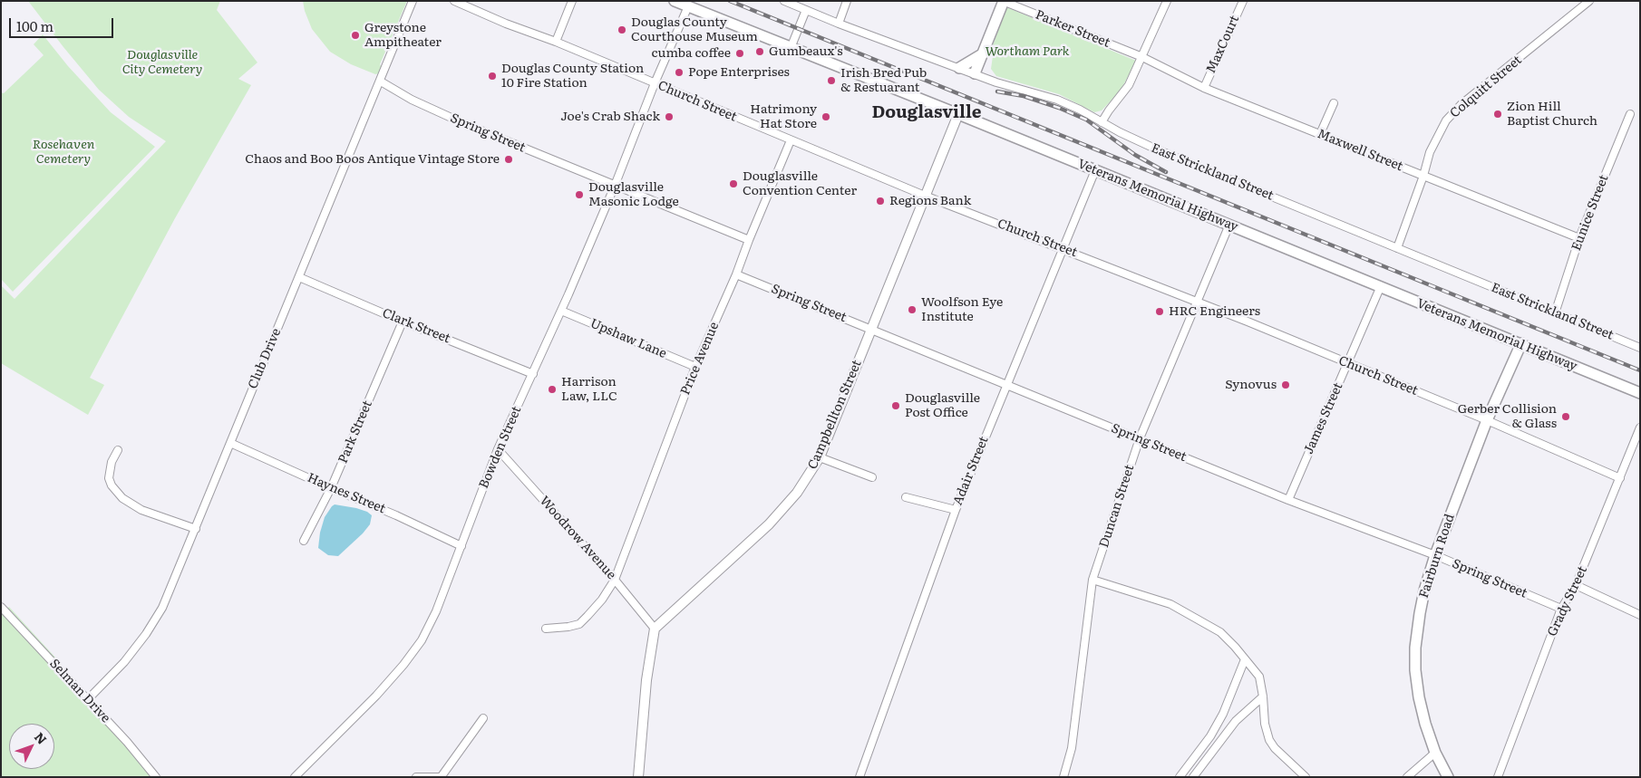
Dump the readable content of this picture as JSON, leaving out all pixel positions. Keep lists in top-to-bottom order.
{
  "streets": {
    "main road": ["Veterans Memorial Highway", "Campbellton Street", "Fairburn Road"],
    "street": [
      "Parker Street",
      "MaxCourt",
      "Colquitt Street",
      "Church Street",
      "Spring Street",
      "Maxwell Street",
      "East Strickland Street",
      "Eunice Street",
      "Clark Street",
      "Upshaw Lane",
      "Club Drive",
      "Price Avenue",
      "James Street",
      "Park Street",
      "Bowden Street",
      "Adair Street",
      "Haynes Street",
      "Duncan Street",
      "Woodrow Avenue",
      "Grady Street",
      "Selman Drive"
    ]
  },
  "crossings": [
    ["Parker Street", "Maxwell Street"],
    ["MaxCourt", "Maxwell Street"],
    ["Colquitt Street", "Maxwell Street"],
    ["Colquitt Street", "East Strickland Street"],
    ["Church Street", "Price Avenue"],
    ["Church Street", "Campbellton Street"],
    ["Church Street", "James Street"],
    ["Church Street", "Bowden Street"],
    ["Church Street", "Adair Street"],
    ["Church Street", "Duncan Street"],
    ["Church Street", "Fairburn Road"],
    ["Church Street", "Grady Street"],
    ["Spring Street", "Club Drive"],
    ["Spring Street", "Price Avenue"],
    ["Spring Street", "Campbellton Street"],
    ["Spring Street", "James Street"],
    ["Spring Street", "Bowden Street"],
    ["Spring Street", "Adair Street"],
    ["Spring Street", "Duncan Street"],
    ["Spring Street", "Fairburn Road"],
    ["Spring Street", "Grady Street"],
    ["Maxwell Street", "Eunice Street"],
    ["East Strickland Street", "Eunice Street"],
    ["Veterans Memorial Highway", "Campbellton Street"],
    ["Veterans Memorial Highway", "James Street"],
    ["Veterans Memorial Highway", "Bowden Street"],
    ["Veterans Memorial Highway", "Adair Street"],
    ["Veterans Memorial Highway", "Duncan Street"],
    ["Veterans Memorial Highway", "Fairburn Road"],
    ["Clark Street", "Club Drive"],
    ["Clark Street", "Park Street"],
    ["Clark Street", "Bowden Street"],
    ["Upshaw Lane", "Price Avenue"],
    ["Upshaw Lane", "Bowden Street"],
    ["Club Drive", "Haynes Street"],
    ["Club Drive", "Selman Drive"],
    ["Price Avenue", "Woodrow Avenue"],
    ["Campbellton Street", "Woodrow Avenue"],
    ["Park Street", "Haynes Street"],
    ["Bowden Street", "Haynes Street"],
    ["Bowden Street", "Woodrow Avenue"]
  ],
  "districts": ["Douglasville"],
  "parks": ["Wortham Park", "Douglasville City Cemetery", "Rosehaven Cemetery"],
  "places": [
    "Douglas County Courthouse Museum",
    "Greystone Ampitheater",
    "Gumbeaux's",
    "cumba coffee",
    "Pope Enterprises",
    "Douglas County Station 10 Fire Station",
    "Irish Bred Pub & Restuarant",
    "Zion Hill Baptist Church",
    "Joe's Crab Shack",
    "Hatrimony Hat Store",
    "Chaos and Boo Boos Antique Vintage Store",
    "Douglasville Convention Center",
    "Douglasville Masonic Lodge",
    "Regions Bank",
    "Woolfson Eye Institute",
    "HRC Engineers",
    "Synovus",
    "Harrison Law, LLC",
    "Douglasville Post Office",
    "Gerber Collision & Glass"
  ],
  "scale_bar": "100 m",
  "north": "top right"
}
